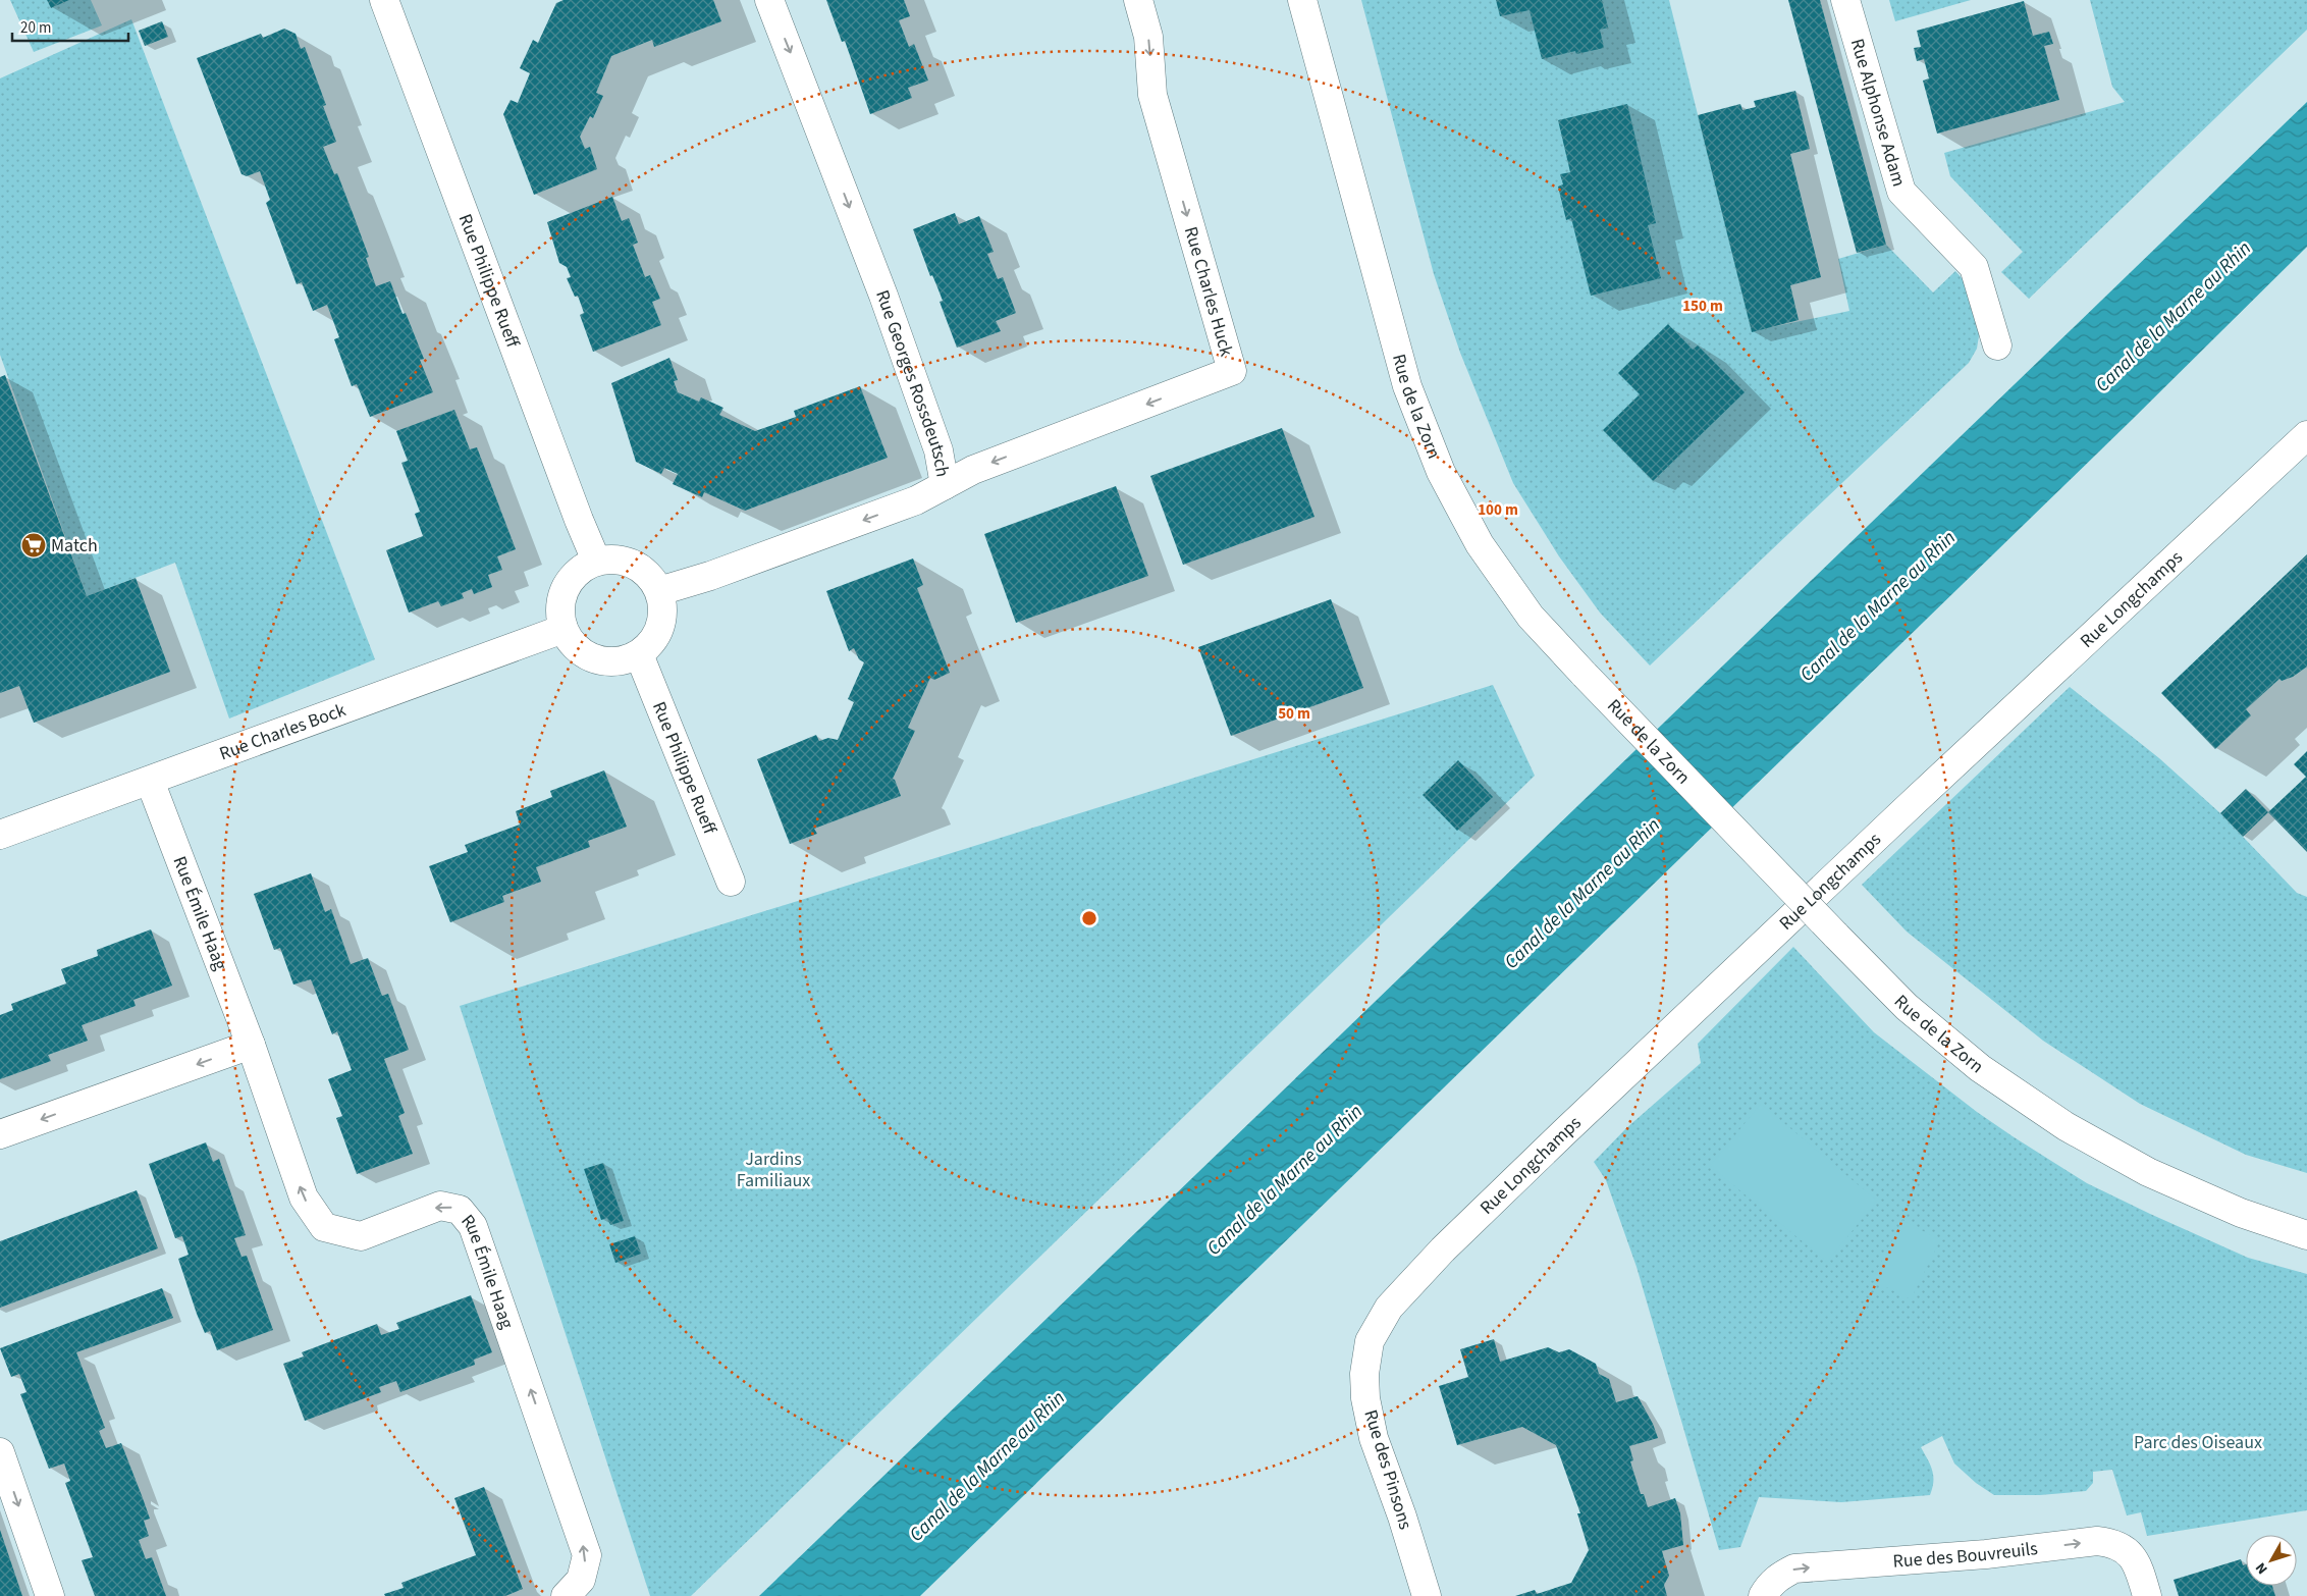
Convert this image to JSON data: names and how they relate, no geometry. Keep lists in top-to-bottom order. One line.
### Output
{"streets":{"street":["Rue Alphonse Adam","Rue Philippe Rueff","Rue Charles Huck","Rue Georges Rossdeutsch","Rue de la Zorn","Rue Longchamps","Rue Charles Bock","Rue Émile Haag","Rue des Pinsons","Rue des Bouvreuils"]},"crossings":[["Rue Philippe Rueff","Rue Georges Rossdeutsch"],["Rue Philippe Rueff","Rue Charles Bock"],["Rue Charles Huck","Rue Georges Rossdeutsch"],["Rue Georges Rossdeutsch","Rue Charles Bock"],["Rue Longchamps","Rue des Pinsons"],["Rue Charles Bock","Rue Émile Haag"]],"one_way":["Rue Émile Haag","Rue des Bouvreuils"],"water":["Canal de la Marne au Rhin"],"parks":["Jardins Familiaux","Parc des Oiseaux"],"places":{"supermarket":["Match"]},"scale_bar":"20 m","north":"bottom left","rings":["150 m","100 m","50 m"]}
